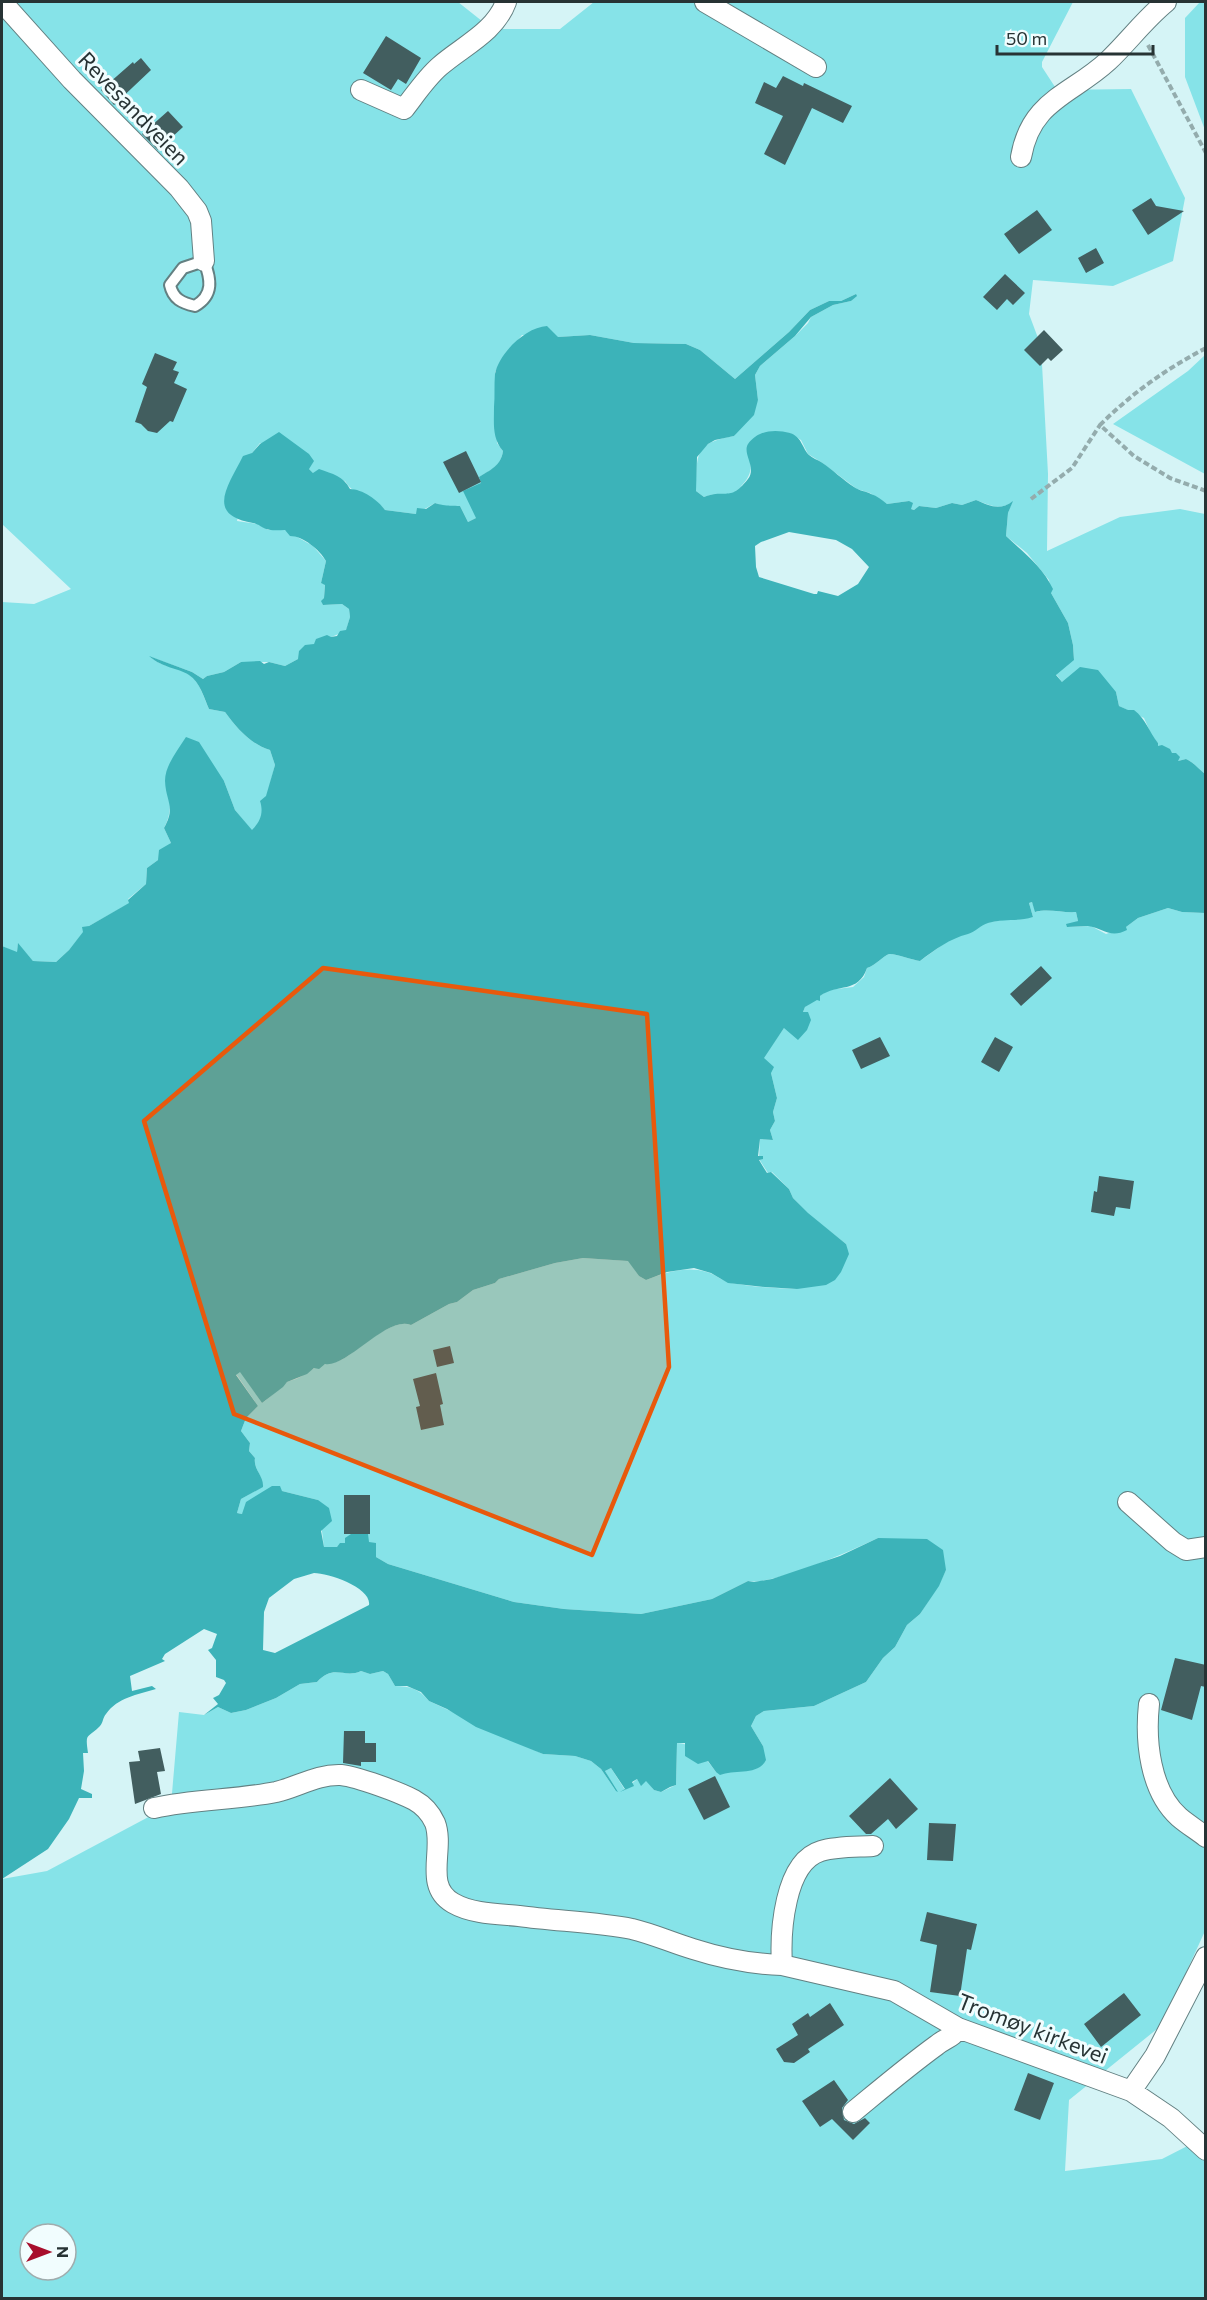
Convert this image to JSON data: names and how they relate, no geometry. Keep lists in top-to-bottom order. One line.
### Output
{"streets":{"street":["Revesandveien","Tromøy kirkevei"]},"scale_bar":"50 m","north":"right"}
